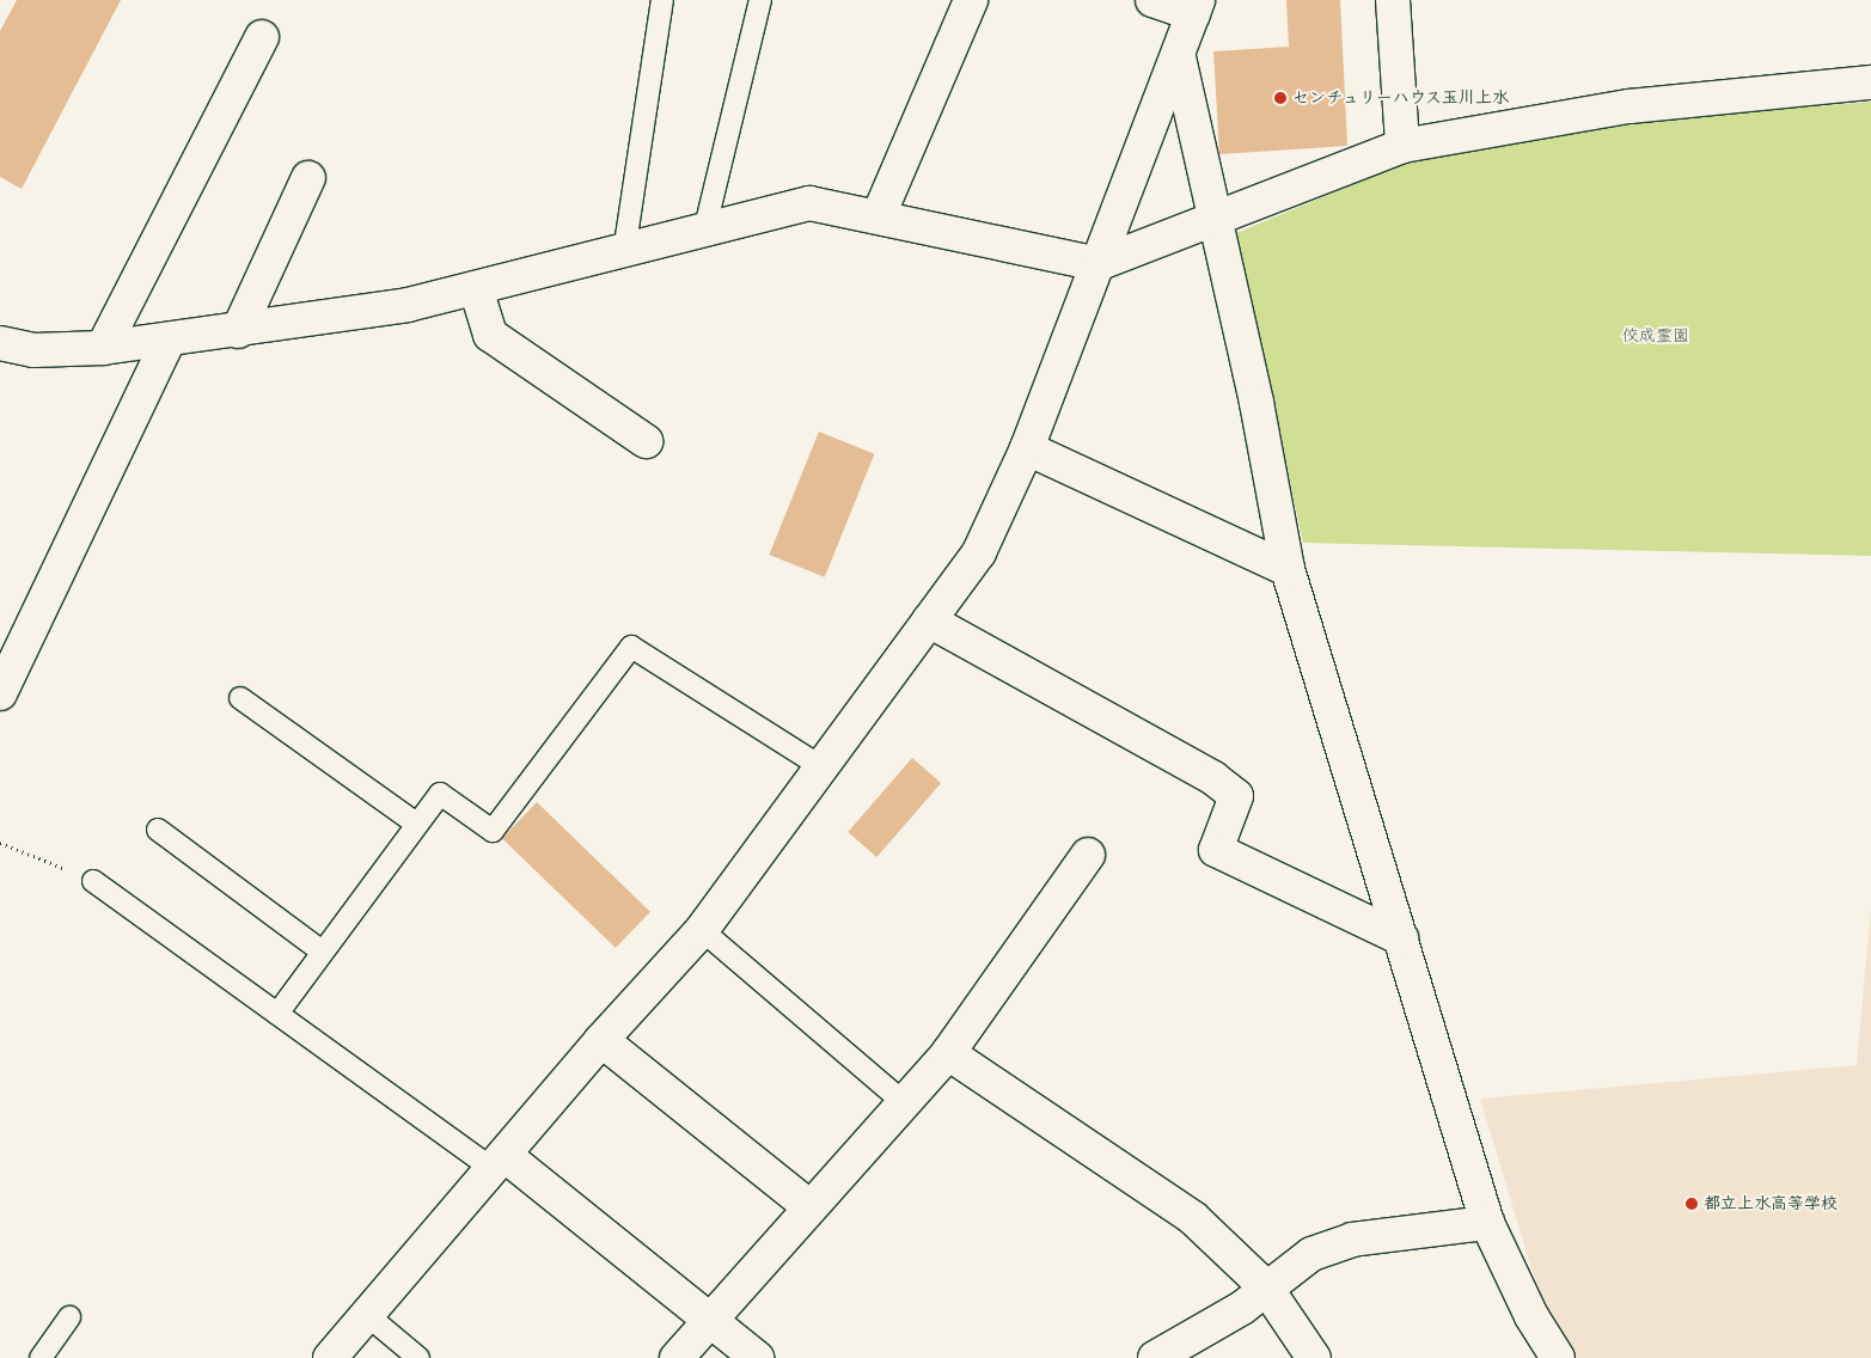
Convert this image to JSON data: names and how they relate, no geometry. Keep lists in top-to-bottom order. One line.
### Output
{"parks":["佼成霊園"],"places":["センチュリーハウス玉川上水","都立上水高等学校"]}
